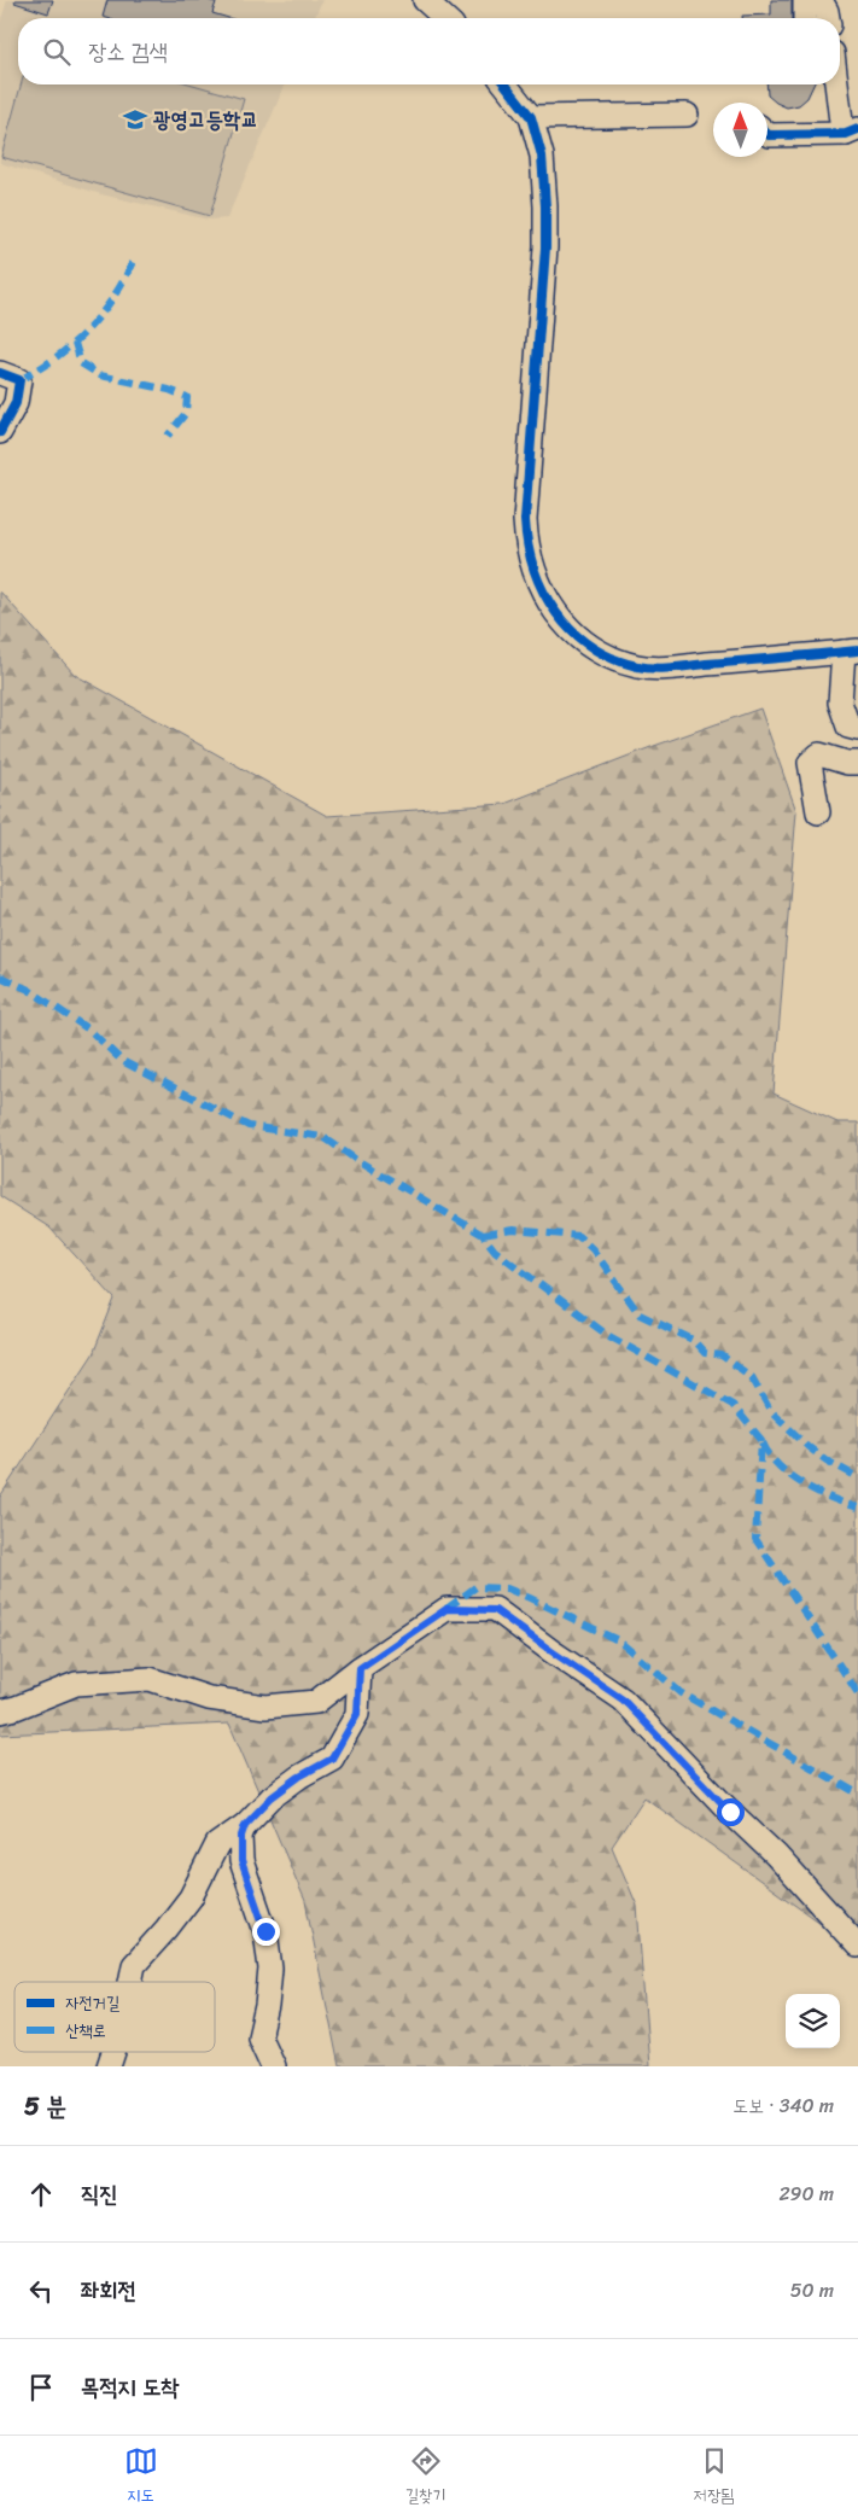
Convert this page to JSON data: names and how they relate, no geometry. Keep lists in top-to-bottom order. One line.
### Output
{"places":{"school or university":["광영고등학교"]},"legend":["자전거길","산책로"],"north":"top","page":{"search":"장소 검색","heading":["5 분","도보 · 340 m"],"list":[["직진","290 m"],["좌회전","50 m"],"목적지 도착"],"nav":["지도","길찾기","저장됨"]}}
